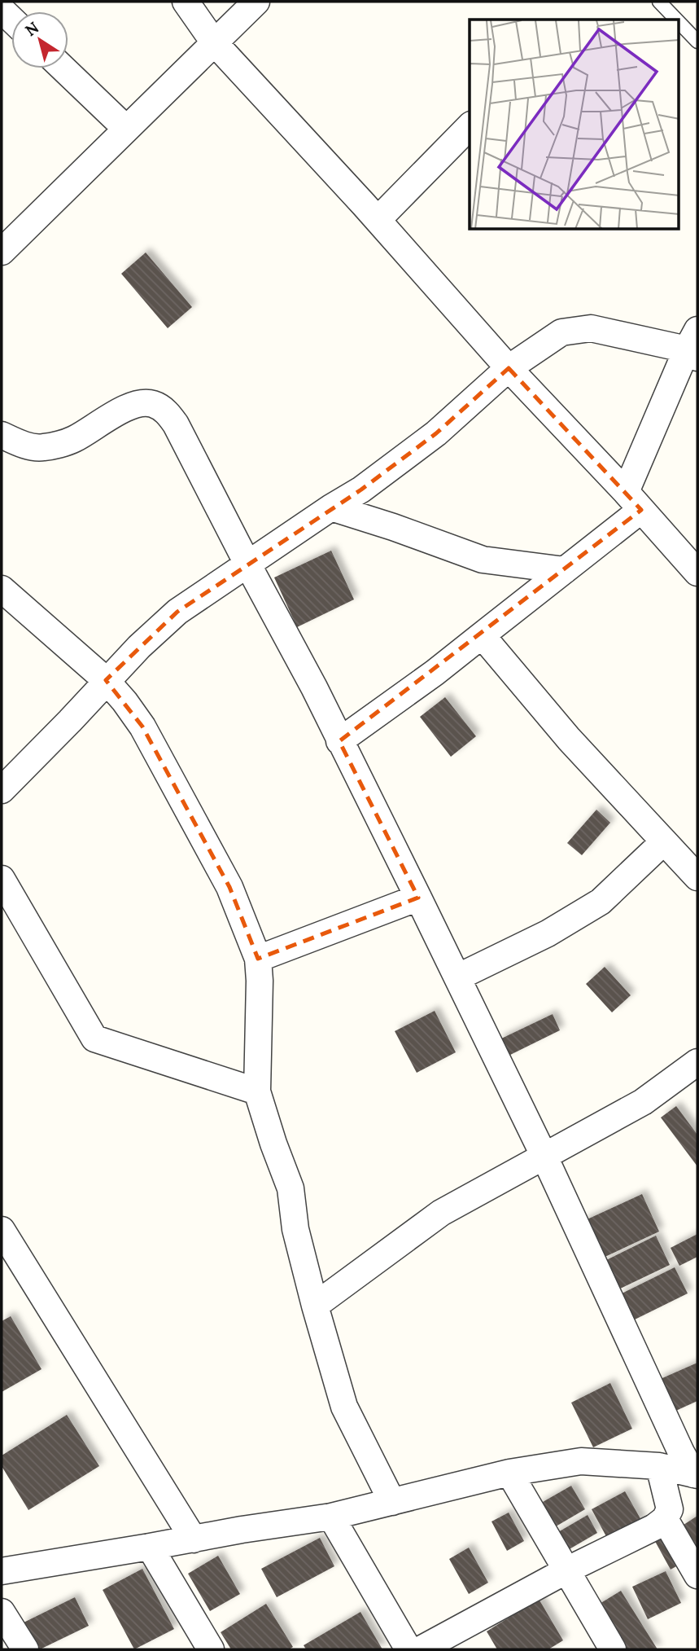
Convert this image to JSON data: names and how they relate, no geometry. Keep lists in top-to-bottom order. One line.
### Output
{"north":"top left"}
